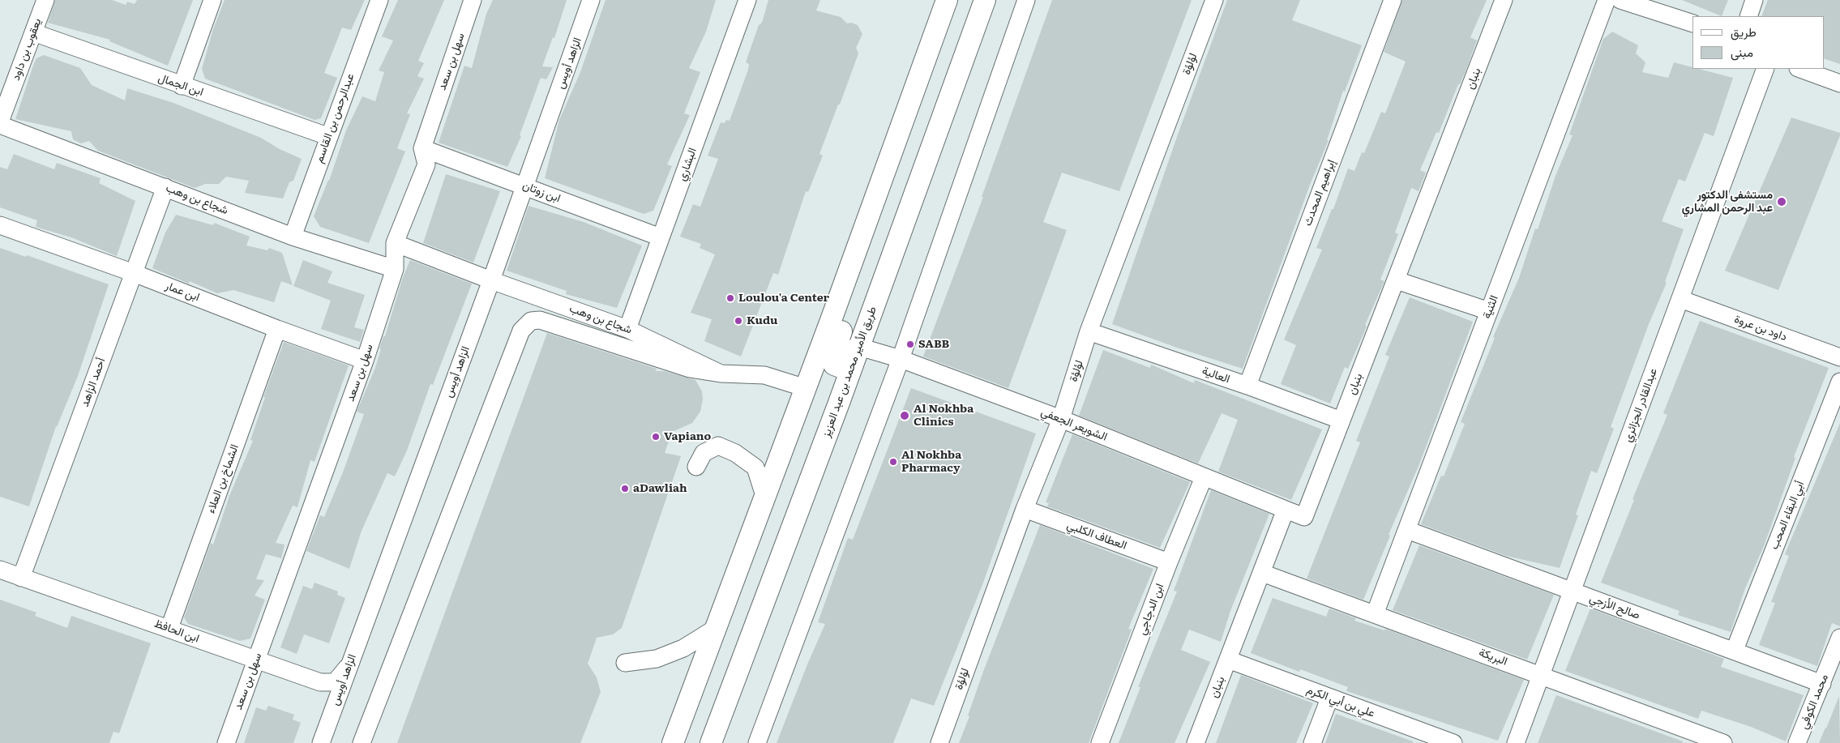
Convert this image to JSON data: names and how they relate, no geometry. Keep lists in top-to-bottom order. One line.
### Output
{"streets":{"main road":["طريق الأمير محمد بن عبد العزيز"],"street":["يعقوب بن داود","سهل بن سعد","الزاهد أويس","لؤلؤة","بنبان","ابن الجمال","عبدالرحمن بن القاسم","البشاري","ابن زوتان","إبراهيم المحدث","شجاع بن وهب","ابن عمار","الثنية","داود بن عروة","العالية","أحمد الزاهد","عبدالقادر الجزائري","الشويعر الجعفي","الشماخ بن العلاء","أبي البقاء المحب","العطاف الكلبي","صالح الأزجي","ابن الدجاجي","ابن الحافظ","البريكة","علي بن أبي الكرم","محمد الكوفي"]},"crossings":[["يعقوب بن داود","ابن الجمال"],["سهل بن سعد","ابن زوتان"],["سهل بن سعد","شجاع بن وهب"],["سهل بن سعد","ابن عمار"],["سهل بن سعد","ابن الحافظ"],["الزاهد أويس","ابن زوتان"],["الزاهد أويس","شجاع بن وهب"],["الزاهد أويس","ابن الحافظ"],["لؤلؤة","العالية"],["لؤلؤة","الشويعر الجعفي"],["لؤلؤة","العطاف الكلبي"],["بنبان","العالية"],["بنبان","الشويعر الجعفي"],["بنبان","البريكة"],["بنبان","علي بن أبي الكرم"],["ابن الجمال","عبدالرحمن بن القاسم"],["عبدالرحمن بن القاسم","شجاع بن وهب"],["البشاري","ابن زوتان"],["البشاري","شجاع بن وهب"],["إبراهيم المحدث","العالية"],["شجاع بن وهب","أحمد الزاهد"],["ابن عمار","أحمد الزاهد"],["ابن عمار","الشماخ بن العلاء"],["الثنية","صالح الأزجي"],["الثنية","البريكة"],["داود بن عروة","عبدالقادر الجزائري"],["طريق الأمير محمد بن عبد العزيز","الشويعر الجعفي"],["أحمد الزاهد","ابن الحافظ"],["عبدالقادر الجزائري","صالح الأزجي"],["عبدالقادر الجزائري","البريكة"],["الشويعر الجعفي","ابن الدجاجي"],["الشماخ بن العلاء","ابن الحافظ"],["أبي البقاء المحب","صالح الأزجي"],["العطاف الكلبي","ابن الدجاجي"],["صالح الأزجي","محمد الكوفي"]],"places":["مستشفى الدكتور عبد الرحمن المشاري","Loulou'a Center","Kudu","SABB","Al Nokhba Clinics","Vapiano","Al Nokhba Pharmacy","aDawliah"],"legend":["طريق","مبنى"]}
